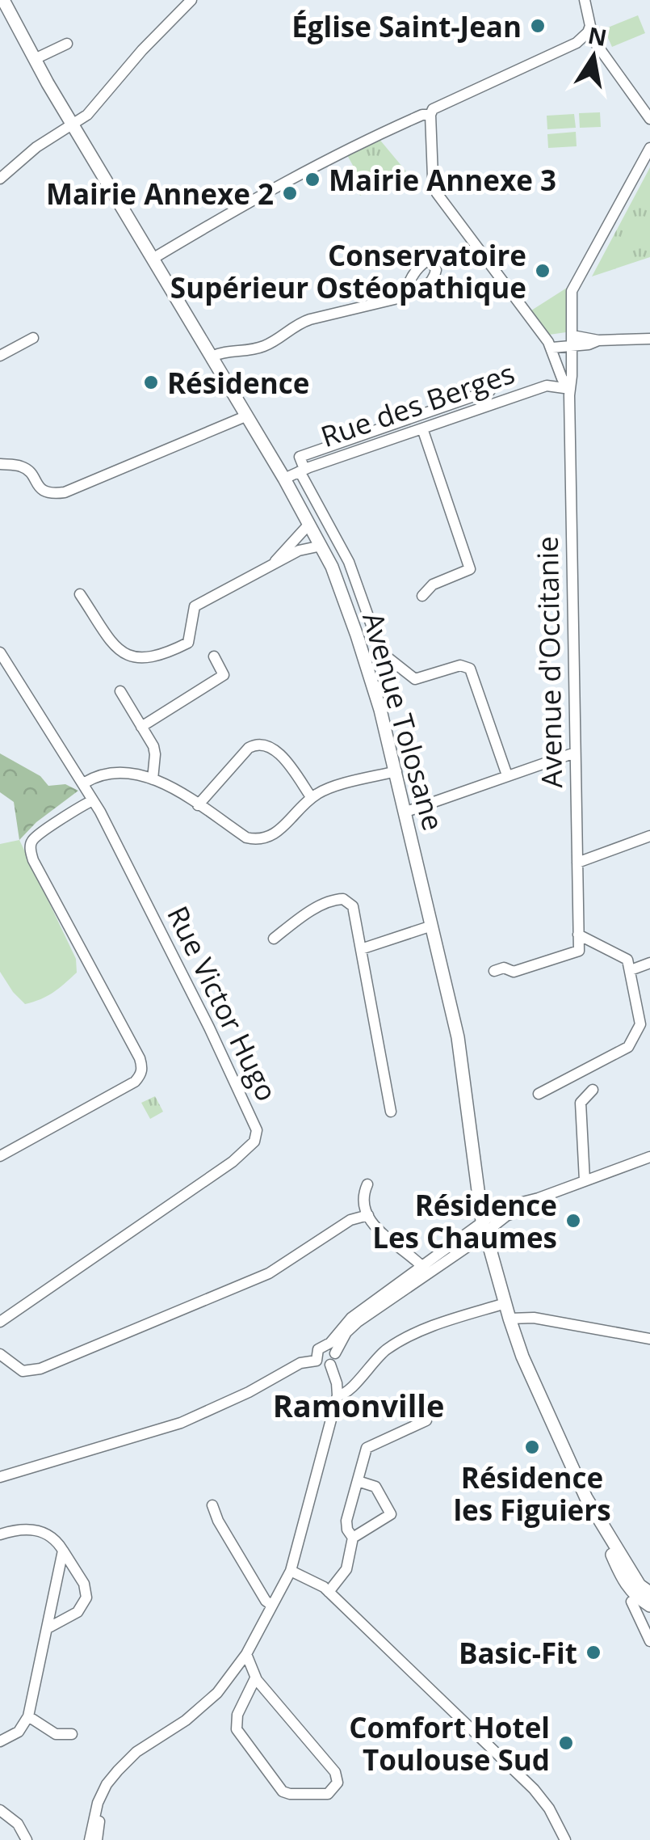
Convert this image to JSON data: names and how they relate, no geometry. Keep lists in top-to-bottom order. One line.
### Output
{"streets":{"main road":["Avenue Tolosane"],"street":["Rue des Berges","Avenue d'Occitanie","Rue Victor Hugo"]},"crossings":[["Rue des Berges","Avenue Tolosane"]],"districts":["Ramonville"],"places":["Église Saint-Jean","Mairie Annexe 3","Mairie Annexe 2","Conservatoire Supérieur Ostéopathique","Résidence","Résidence Les Chaumes","Résidence les Figuiers","Basic-Fit","Comfort Hotel Toulouse Sud"],"north":"top"}
